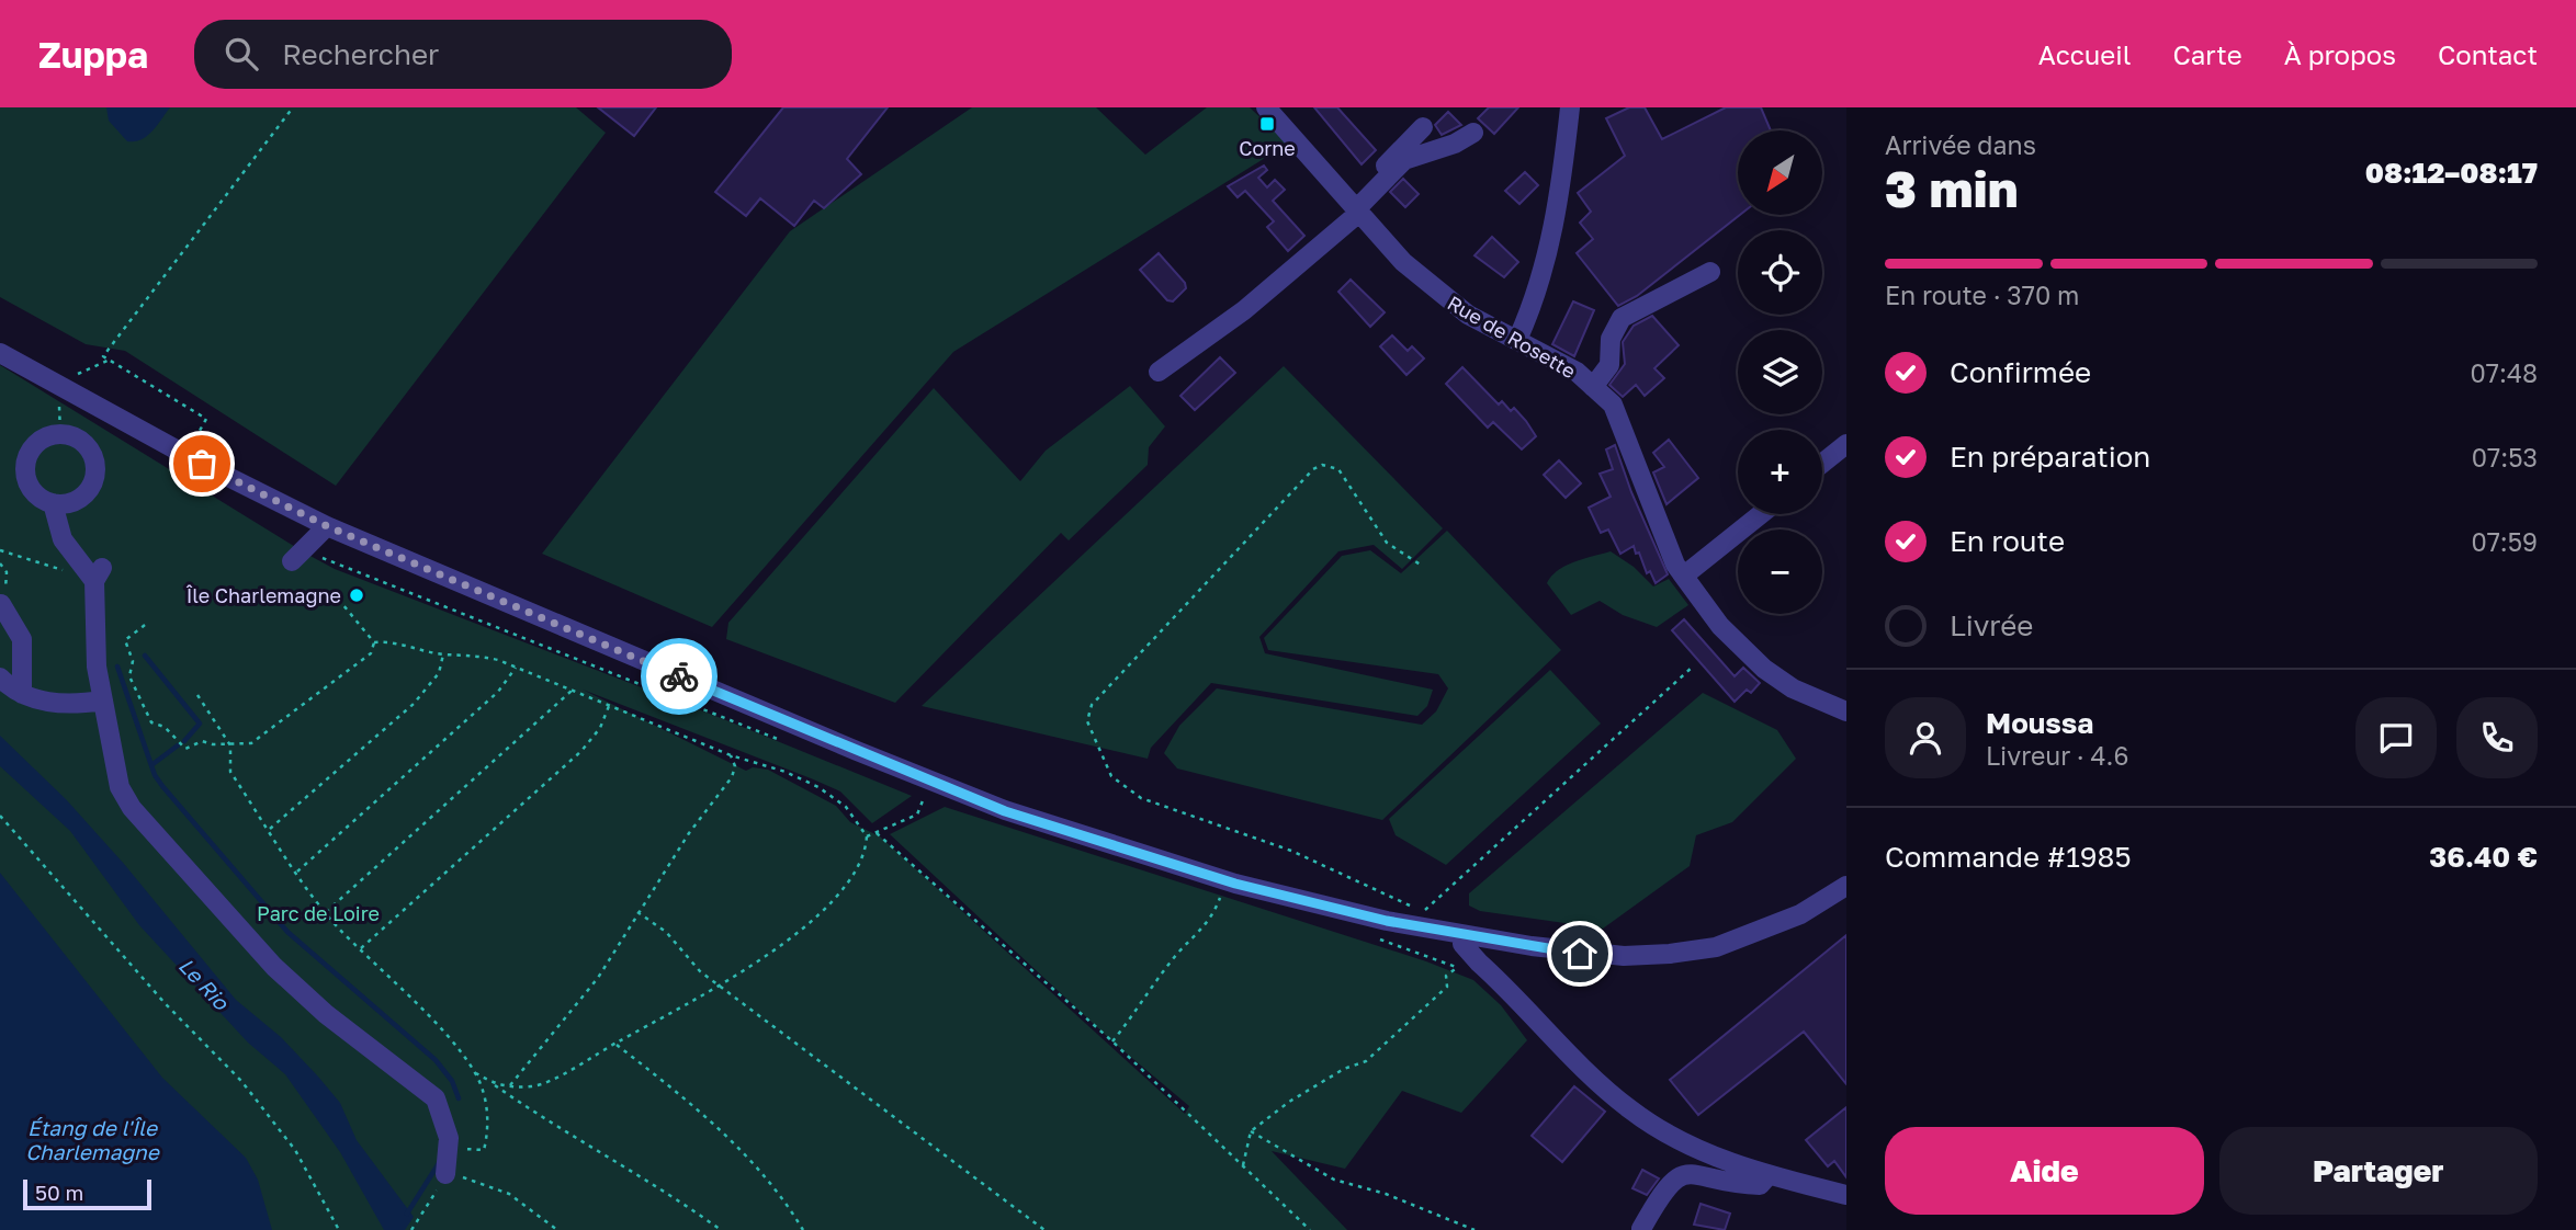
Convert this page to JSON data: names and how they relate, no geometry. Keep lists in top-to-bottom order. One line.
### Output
{"streets":{"street":["Rue de Rosette"]},"water":["Le Rio","Étang de l'Île Charlemagne"],"parks":["Parc de Loire"],"places":{"transit":["Corne"],"other":["Île Charlemagne"]},"scale_bar":"50 m","north":"bottom left","page":{"header":"Zuppa","search":"Rechercher","nav":["Accueil","Carte","À propos","Contact"],"heading":["3 min","Arrivée dans","08:12–08:17"],"panel":["Moussa","Livreur · 4.6","Commande #1985","36.40 €"],"map_buttons":["+","−"],"bar":"En route · 370 m","list":[["Confirmée","07:48"],["En préparation","07:53"],["En route","07:59"],"Livrée"],"buttons":["Aide","Partager"],"scale":"50 m"}}
